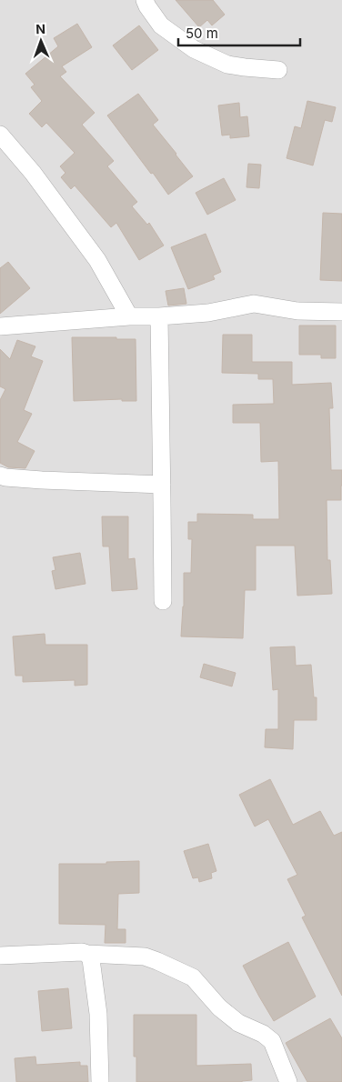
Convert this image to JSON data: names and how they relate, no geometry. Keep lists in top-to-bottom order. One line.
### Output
{"scale_bar":"50 m","north":"top"}
